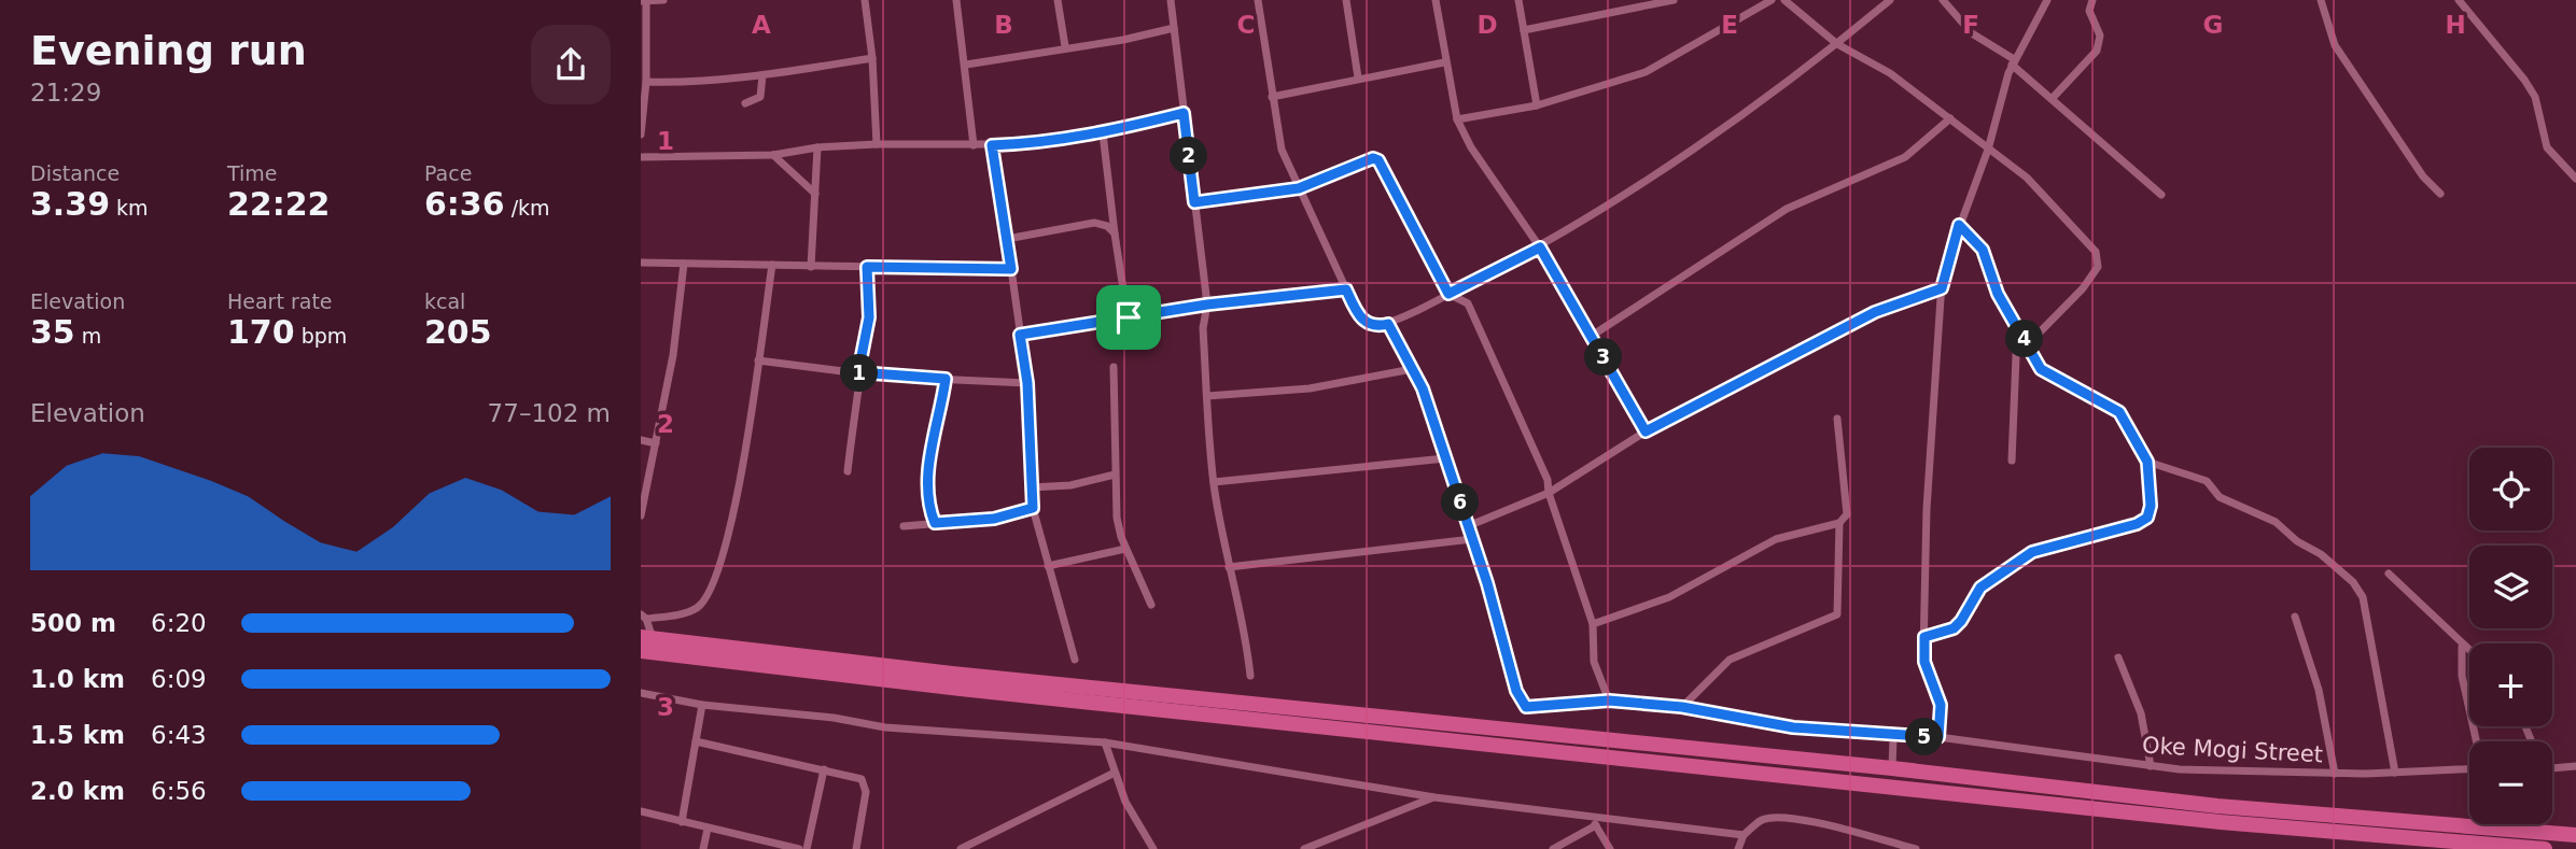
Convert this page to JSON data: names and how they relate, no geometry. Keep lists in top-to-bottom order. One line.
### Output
{"streets":{"street":["Oke Mogi Street"]},"page":{"heading":["Evening run","21:29"],"stats":[["Distance","3.39 km"],["Time","22:22"],["Pace","6:36 /km"],["Elevation","35 m"],["Heart rate","170 bpm"],["kcal","205"]],"pins":["2","4","3","1","6","5"],"chart":["Elevation","77–102 m"],"map_buttons":["+","−"],"list":[{"name":"500 m","note":"6:20"},{"name":"1.0 km","note":"6:09"},{"name":"1.5 km","note":"6:43"},{"name":"2.0 km","note":"6:56"}]},"grid":{"columns":["A","B","C","D","E","F","G","H"],"rows":["1","2","3"]}}
